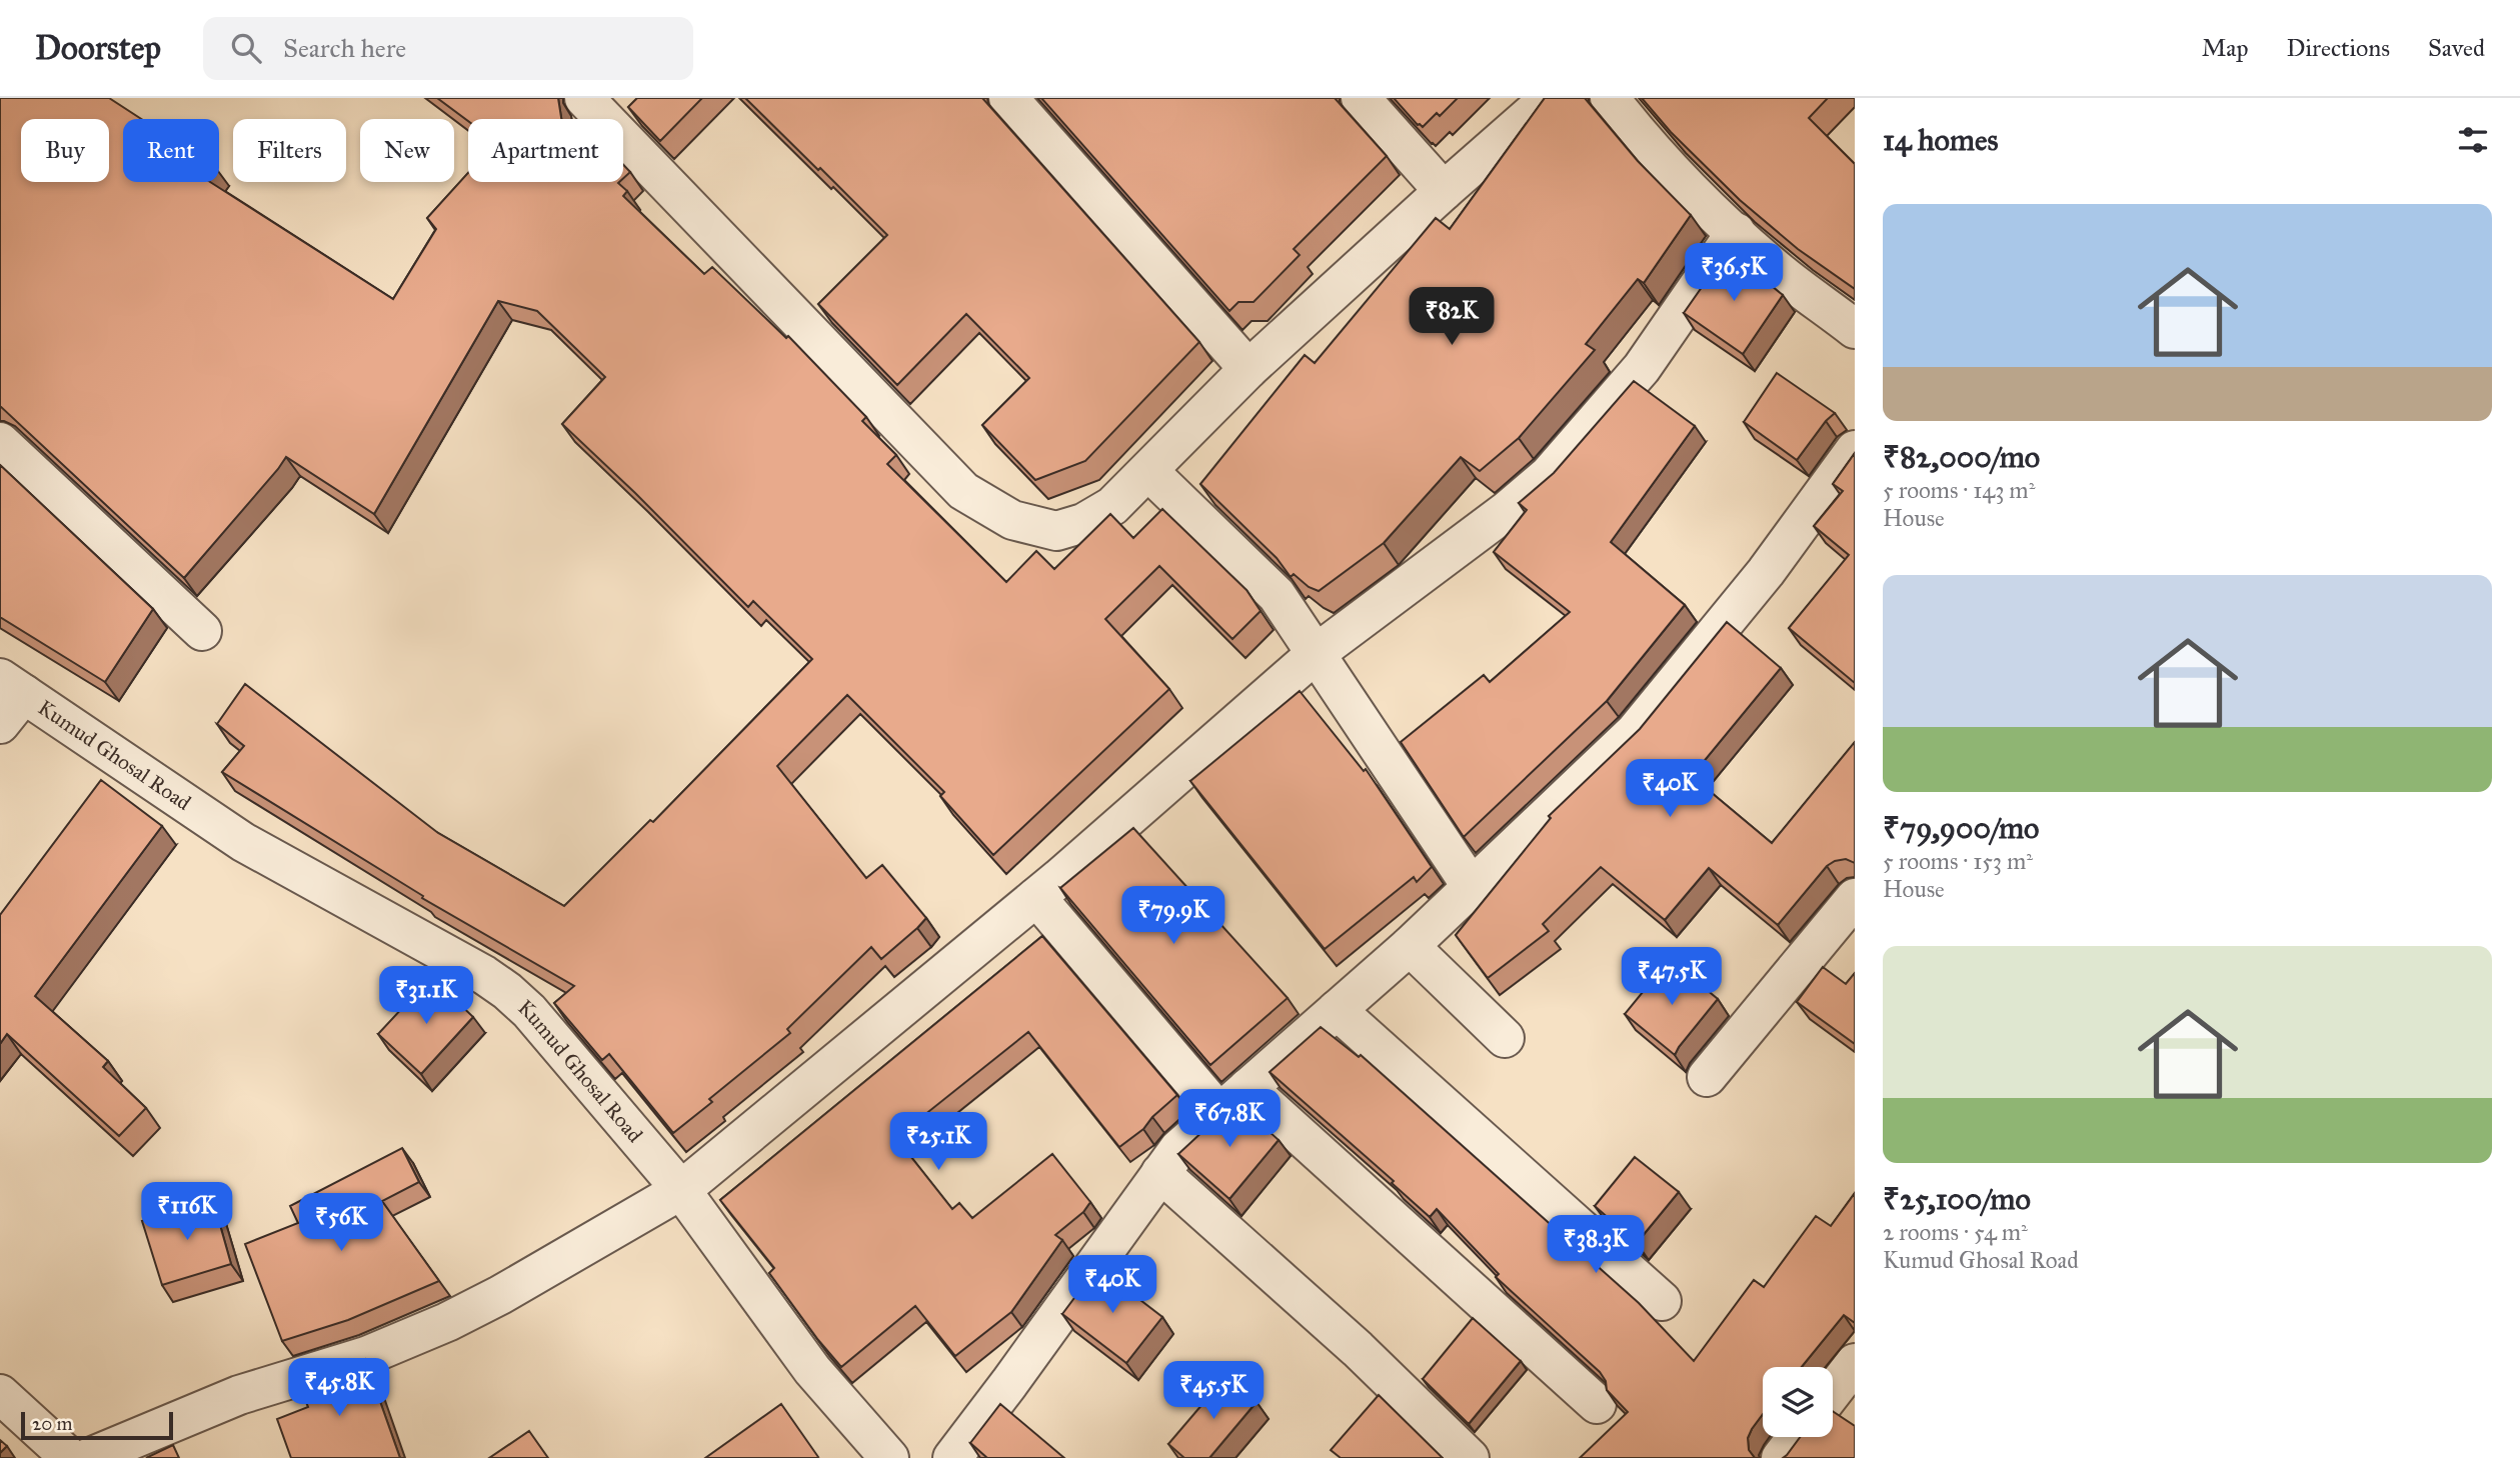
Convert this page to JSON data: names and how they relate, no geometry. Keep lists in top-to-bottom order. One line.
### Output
{"streets":{"street":["Kumud Ghosal Road"]},"scale_bar":"20 m","page":{"header":"Doorstep","search":"Search here","nav":["Map","Directions","Saved"],"heading":"14 homes","chip":["Buy","Rent","Filters","New","Apartment"],"list":[{"name":"₹82,000/mo","note":"5 rooms · 143 m² · House"},{"name":"₹79,900/mo","note":"5 rooms · 153 m² · House"},{"name":"₹25,100/mo","note":"2 rooms · 54 m² · Kumud Ghosal Road"}],"price":["₹36.5K","₹82K","₹40K","₹79.9K","₹47.5K","₹31.1K","₹67.8K","₹25.1K","₹116K","₹56K","₹38.3K","₹40K","₹45.8K","₹45.5K"],"scale":"20 m"}}
